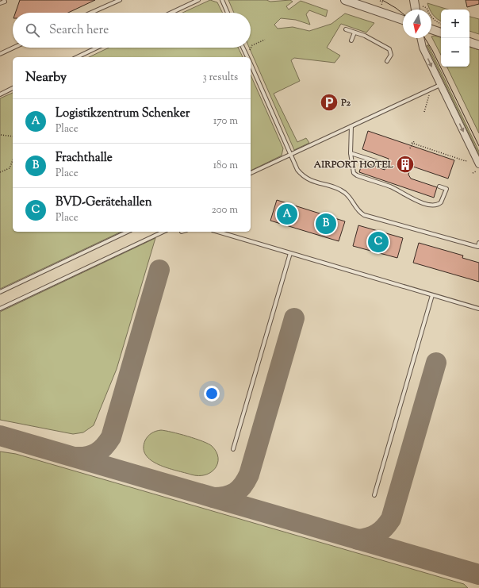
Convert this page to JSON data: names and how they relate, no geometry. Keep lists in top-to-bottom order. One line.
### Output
{"places":{"parking":["P2"],"building":["AIRPORT HOTEL"]},"north":"bottom","page":{"map_buttons":["+","−"],"search":"Search here","heading":["Nearby","3 results"],"list":[{"mark":"A","name":"Logistikzentrum Schenker","note":"Place","value":"170 m"},{"mark":"B","name":"Frachthalle","note":"Place","value":"180 m"},{"mark":"C","name":"BVD-Gerätehallen","note":"Place","value":"200 m"}],"pins":["A","B","C"]}}
